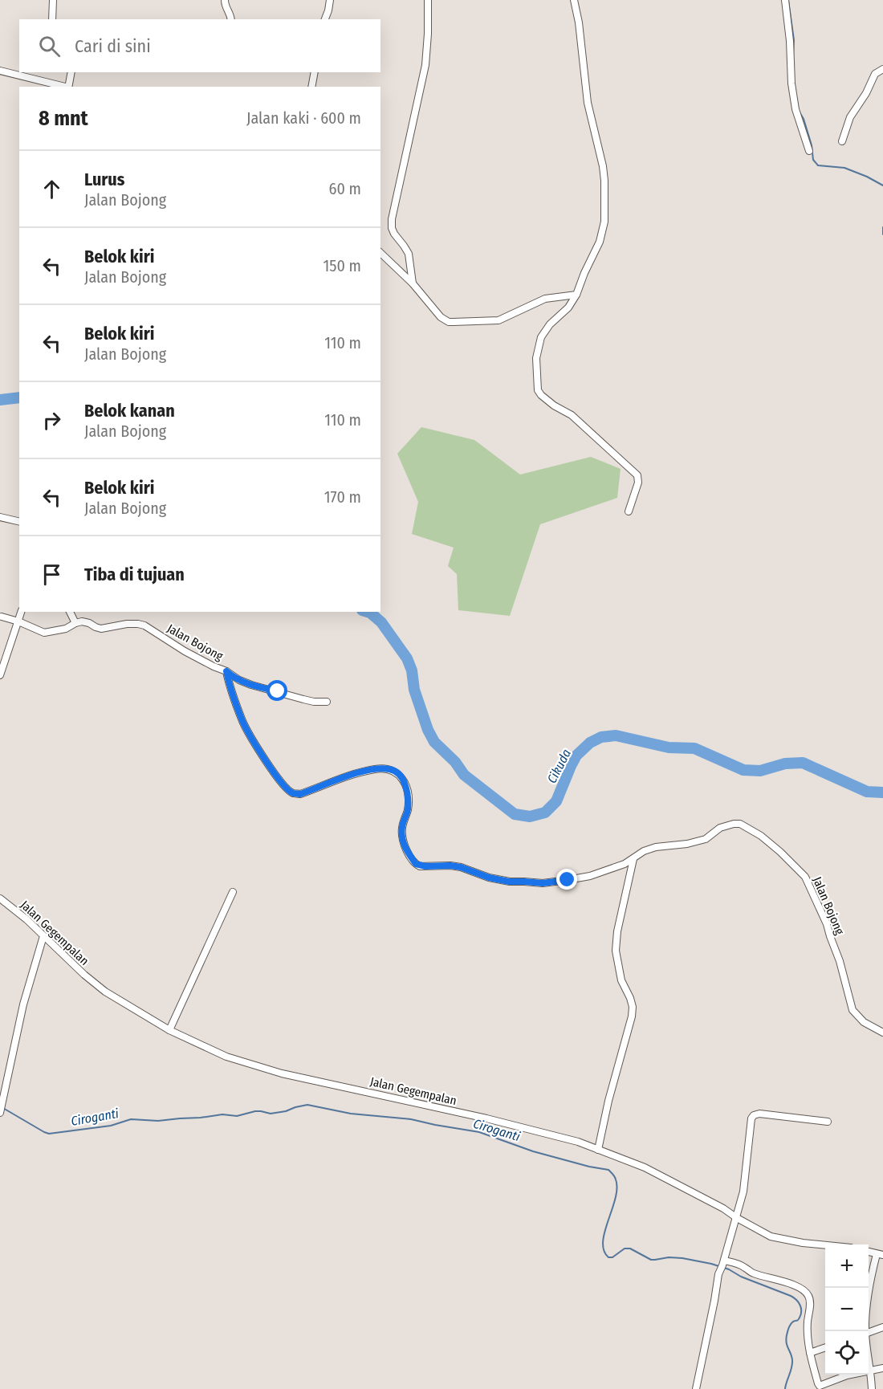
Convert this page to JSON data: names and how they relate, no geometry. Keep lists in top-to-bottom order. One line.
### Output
{"streets":{"street":["Jalan Bojong","Jalan Gegempalan"]},"water":["Cikuda","Ciroganti"],"page":{"search":"Cari di sini","heading":["8 mnt","Jalan kaki · 600 m"],"list":[["Lurus","Jalan Bojong","60 m"],["Belok kiri","Jalan Bojong","150 m"],["Belok kiri","Jalan Bojong","110 m"],["Belok kanan","Jalan Bojong","110 m"],["Belok kiri","Jalan Bojong","170 m"],"Tiba di tujuan"],"map_buttons":["+","−"]}}
